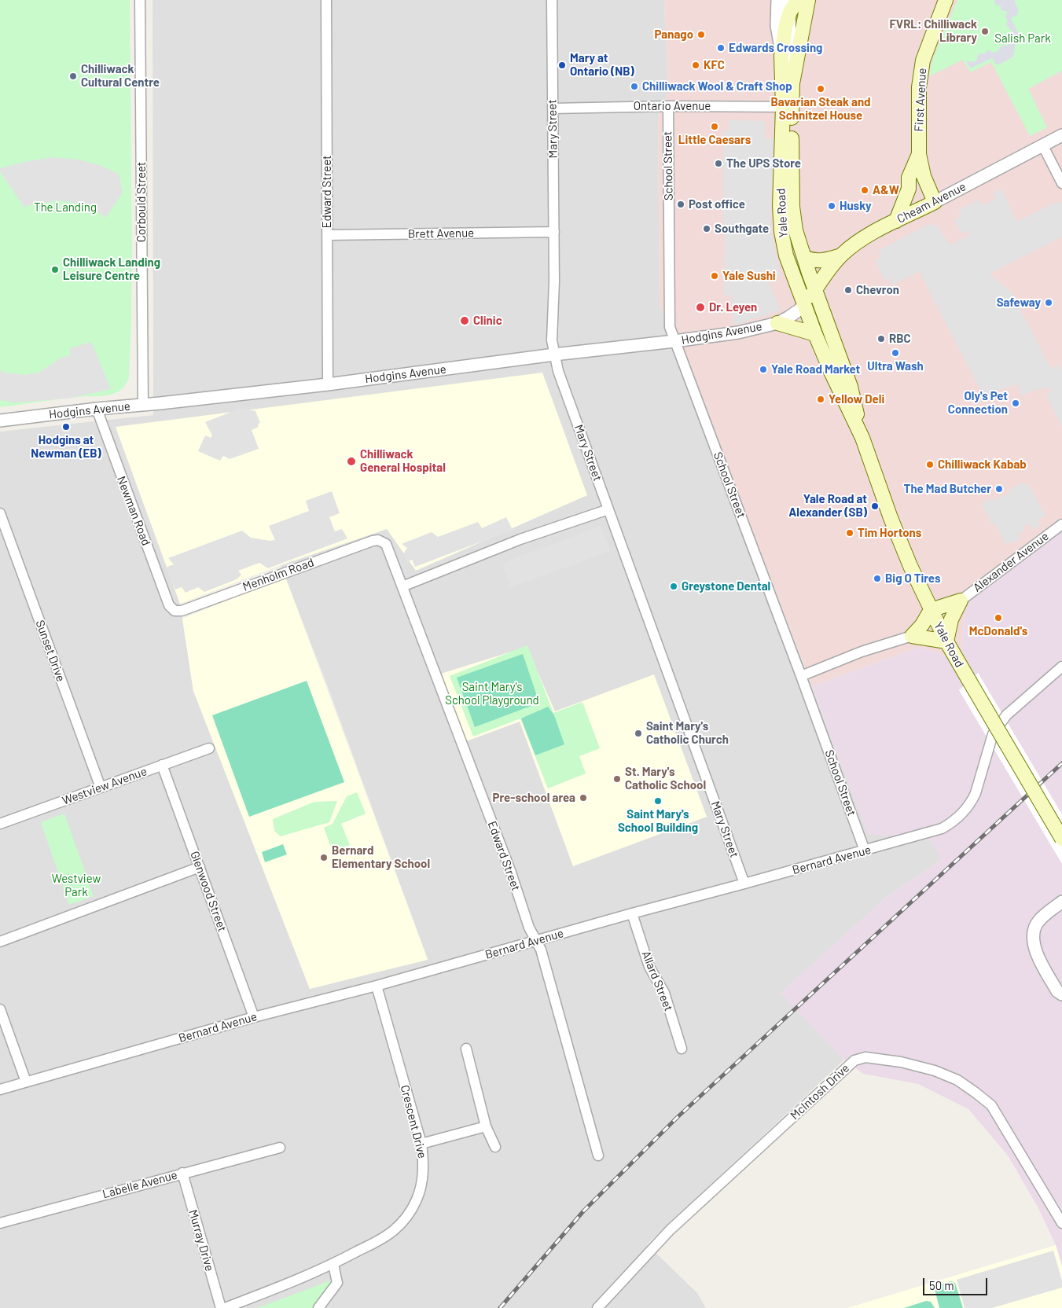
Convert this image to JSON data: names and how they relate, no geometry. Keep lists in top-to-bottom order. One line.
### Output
{"streets":{"main road":["First Avenue","Cheam Avenue","Yale Road"],"street":["Ontario Avenue","Mary Street","School Street","Edward Street","Corbould Street","Brett Avenue","Hodgins Avenue","Newman Road","Alexander Avenue","Menholm Road","Sunset Drive","Westview Avenue","Bernard Avenue","Glenwood Street","Allard Street","McIntosh Drive","Crescent Drive","Labelle Avenue","Murray Drive"]},"crossings":[["First Avenue","Cheam Avenue"],["Ontario Avenue","Mary Street"],["Ontario Avenue","School Street"],["Ontario Avenue","Yale Road"],["Mary Street","Brett Avenue"],["Mary Street","Hodgins Avenue"],["Mary Street","Bernard Avenue"],["School Street","Hodgins Avenue"],["School Street","Bernard Avenue"],["Edward Street","Brett Avenue"],["Edward Street","Hodgins Avenue"],["Edward Street","Menholm Road"],["Edward Street","Bernard Avenue"],["Corbould Street","Hodgins Avenue"],["Cheam Avenue","Yale Road"],["Cheam Avenue","Hodgins Avenue"],["Yale Road","Hodgins Avenue"],["Hodgins Avenue","Newman Road"],["Newman Road","Menholm Road"],["Sunset Drive","Westview Avenue"],["Westview Avenue","Glenwood Street"],["Bernard Avenue","Glenwood Street"],["Bernard Avenue","Allard Street"],["Bernard Avenue","Crescent Drive"],["Labelle Avenue","Murray Drive"]],"parks":["Salish Park","The Landing","Saint Mary's School Playground","Westview Park"],"places":["FVRL: Chilliwack Library","Panago","Edwards Crossing","Mary at Ontario (NB)","KFC","Chilliwack Cultural Centre","Chilliwack Wool & Craft Shop","Bavarian Steak and Schnitzel House","Little Caesars","The UPS Store","A&W","Post office","Husky","Southgate","Chilliwack Landing Leisure Centre","Yale Sushi","Chevron","Safeway","Dr. Leyen","Clinic","RBC","Ultra Wash","Yale Road Market","Yellow Deli","Oly's Pet Connection","Hodgins at Newman (EB)","Chilliwack General Hospital","Chilliwack Kabab","The Mad Butcher","Yale Road at Alexander (SB)","Tim Hortons","Big O Tires","Greystone Dental","McDonald's","Saint Mary's Catholic Church","St. Mary's Catholic School","Pre-school area","Saint Mary's School Building","Bernard Elementary School"],"scale_bar":"50 m"}
